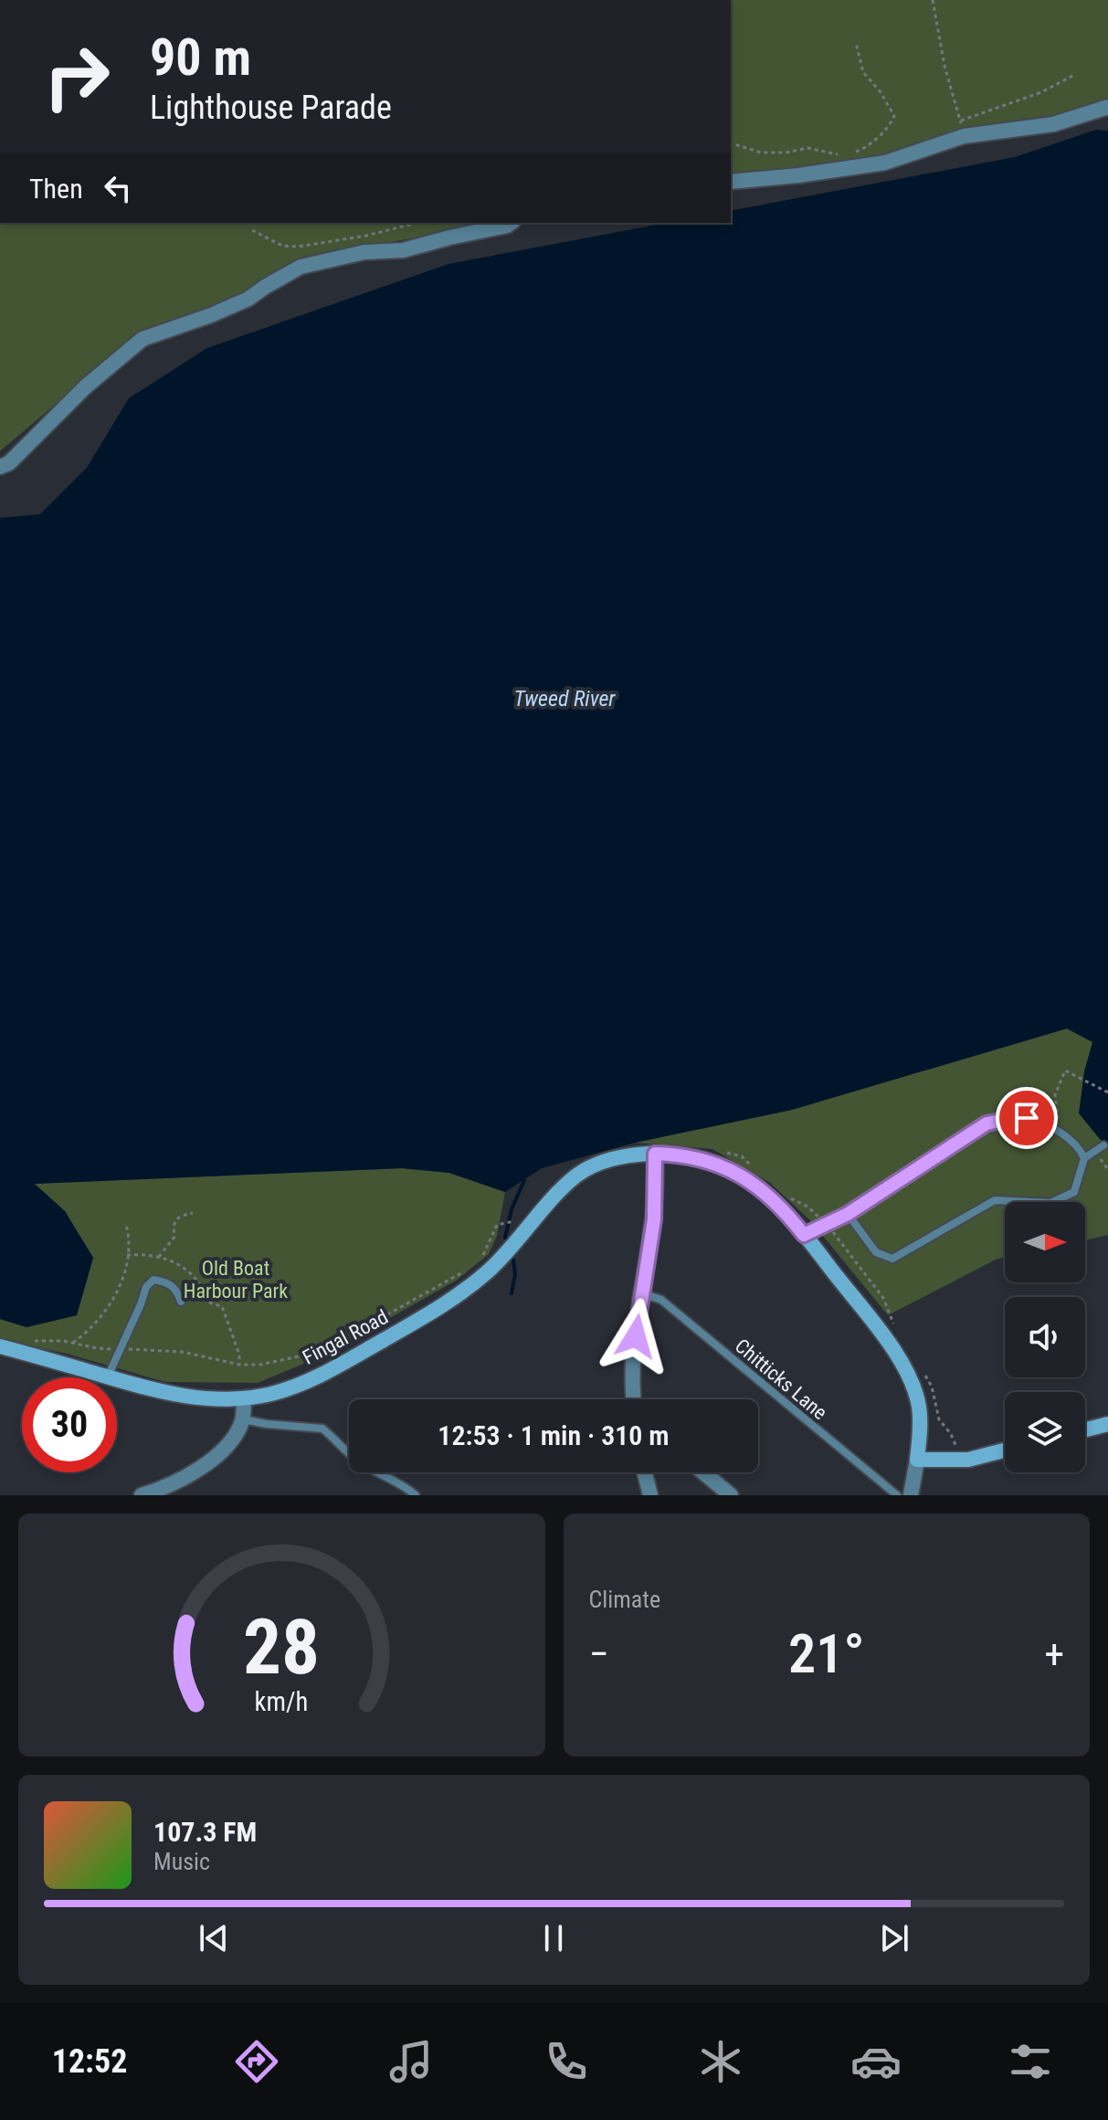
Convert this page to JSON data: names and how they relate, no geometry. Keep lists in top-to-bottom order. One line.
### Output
{"streets":{"street":["Fingal Road"],"lane":["Chitticks Lane"]},"water":["Tweed River"],"parks":["Old Boat Harbour Park"],"north":"right","page":{"turn":["90 m","Lighthouse Parade"],"then":"Then","limit":"30","trip":"12:53 · 1 min · 310 m","tile":"Climate","heat":["−","21°","+"],"song":["107.3 FM","Music"],"tabs":"12:52","gauge":["28","km/h"]}}
